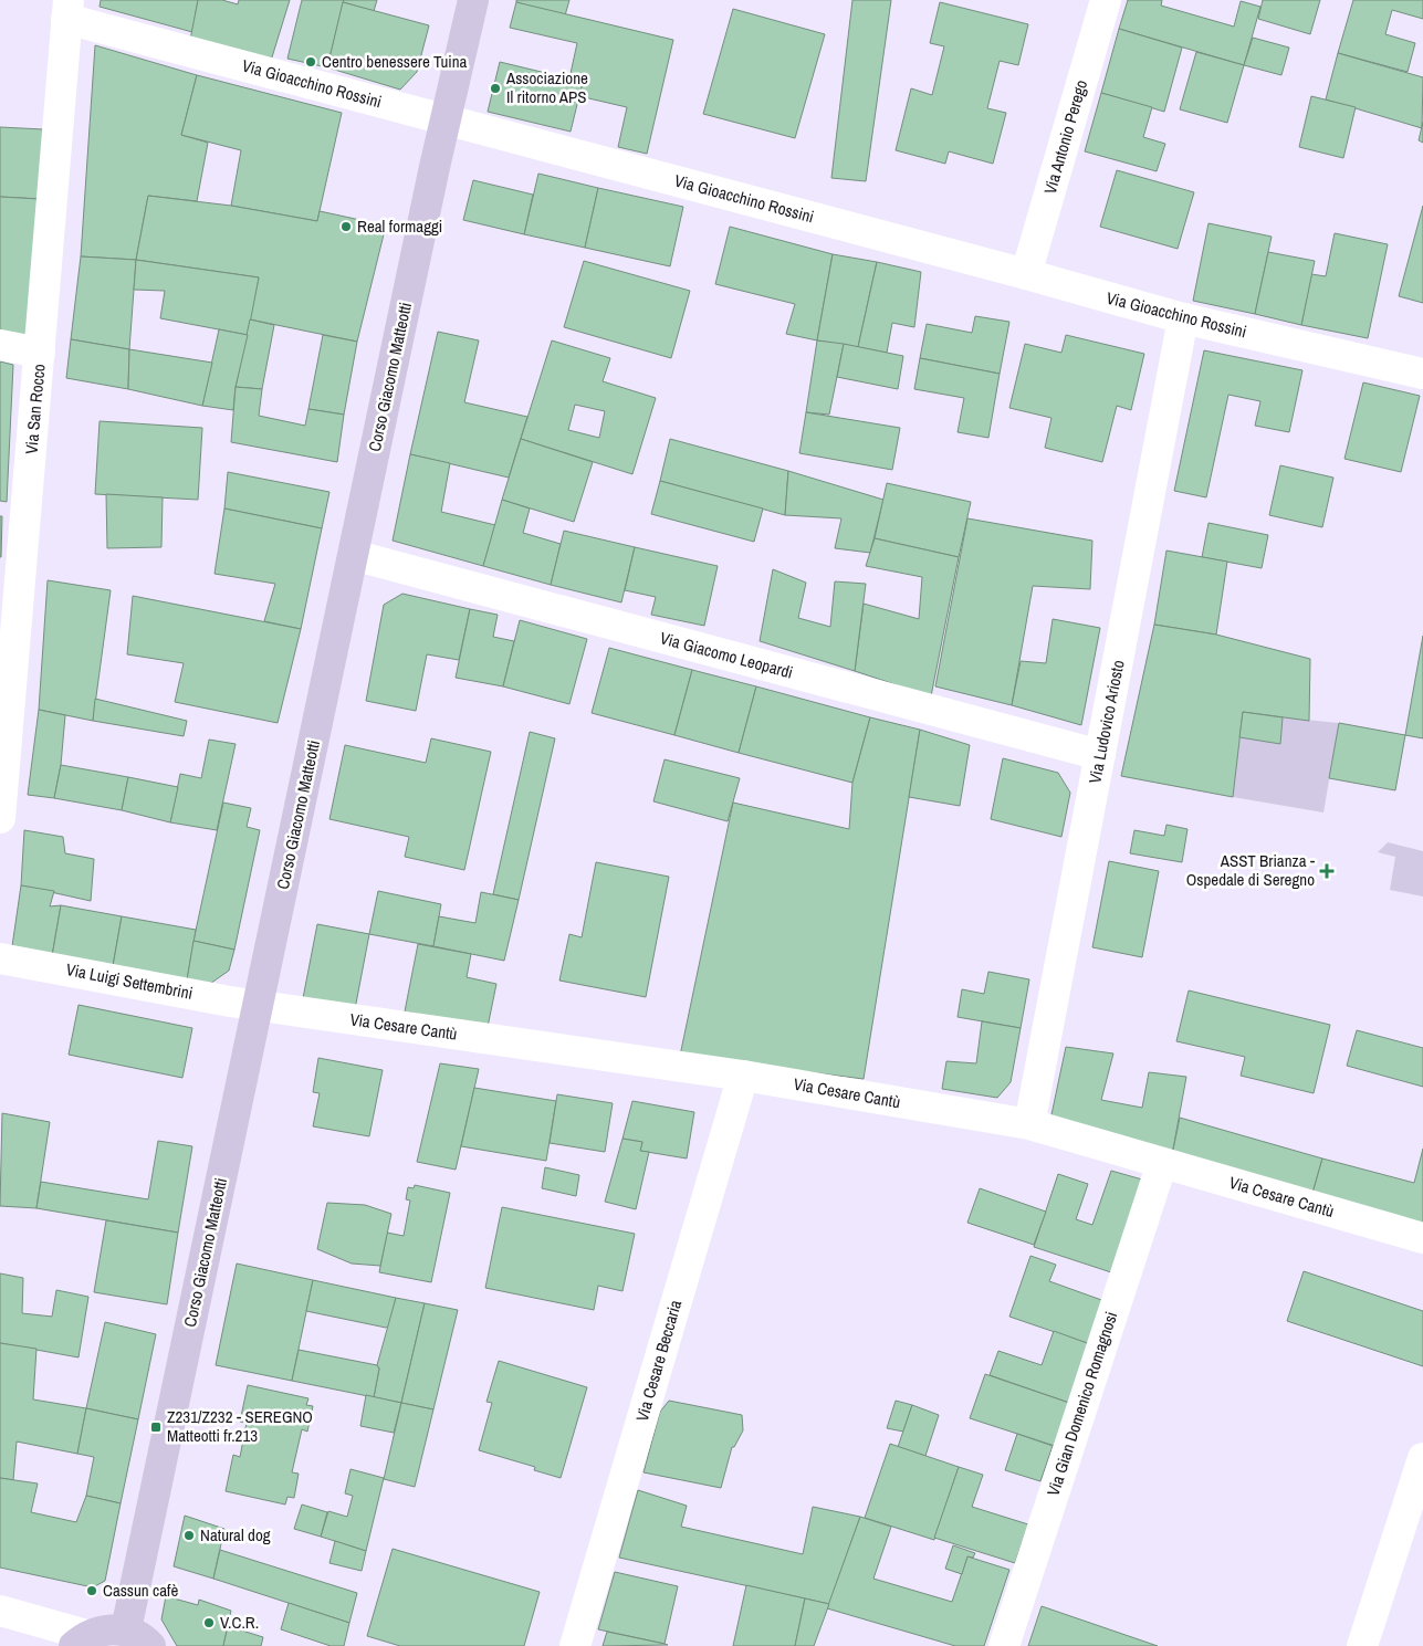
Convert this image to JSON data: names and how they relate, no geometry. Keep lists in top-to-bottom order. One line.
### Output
{"streets":{"main road":["Corso Giacomo Matteotti"],"street":["Via Gioacchino Rossini","Via Antonio Perego","Via San Rocco","Via Giacomo Leopardi","Via Ludovico Ariosto","Via Luigi Settembrini","Via Cesare Cantù","Via Cesare Beccaria","Via Gian Domenico Romagnosi"]},"crossings":[["Via Gioacchino Rossini","Via Antonio Perego"],["Via Gioacchino Rossini","Corso Giacomo Matteotti"],["Via Gioacchino Rossini","Via San Rocco"],["Via Gioacchino Rossini","Via Ludovico Ariosto"],["Corso Giacomo Matteotti","Via Giacomo Leopardi"],["Corso Giacomo Matteotti","Via Luigi Settembrini"],["Corso Giacomo Matteotti","Via Cesare Cantù"],["Via Giacomo Leopardi","Via Ludovico Ariosto"],["Via Ludovico Ariosto","Via Cesare Cantù"],["Via Luigi Settembrini","Via Cesare Cantù"],["Via Cesare Cantù","Via Cesare Beccaria"],["Via Cesare Cantù","Via Gian Domenico Romagnosi"]],"places":{"other":["Centro benessere Tuina","Associazione Il ritorno APS","Real formaggi","Natural dog","Cassun cafè","V.C.R."],"health":["ASST Brianza - Ospedale di Seregno"],"transit":["Z231/Z232 - SEREGNO Matteotti fr.213"]}}
